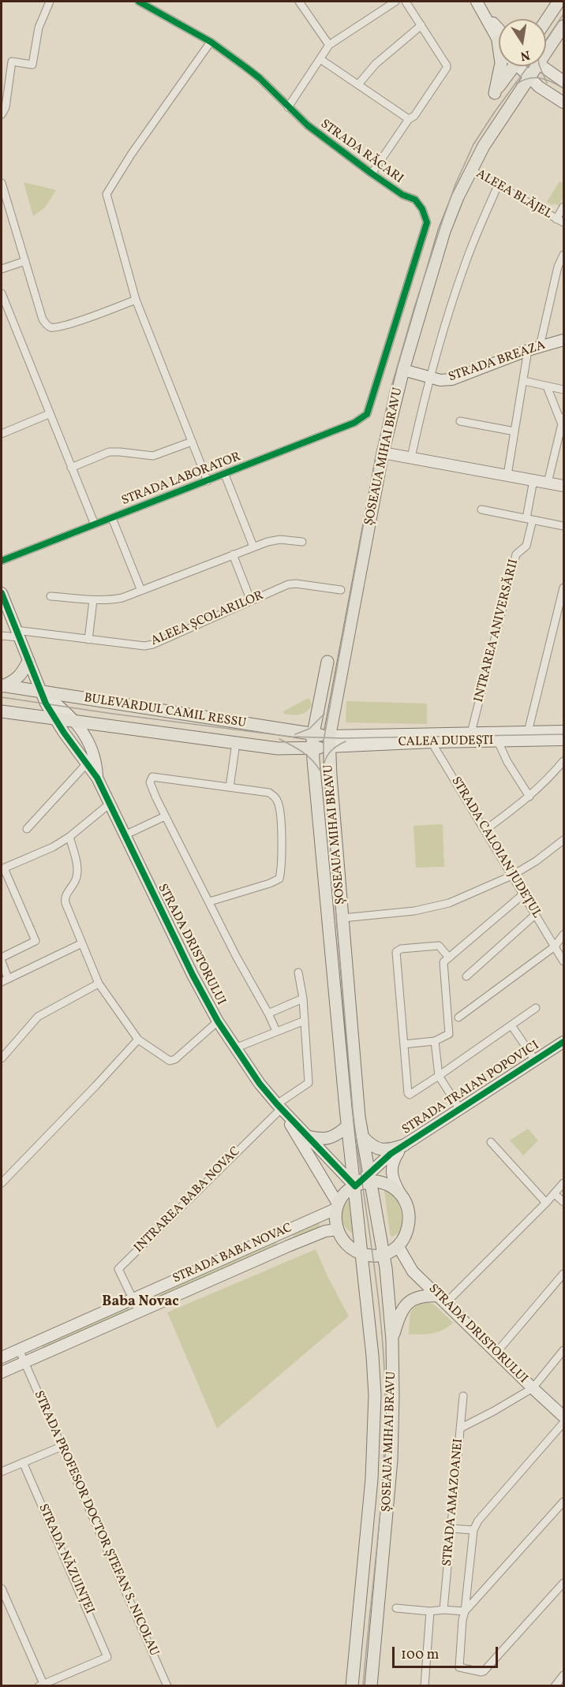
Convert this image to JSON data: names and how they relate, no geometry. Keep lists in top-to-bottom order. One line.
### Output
{"streets":{"main road":["ȘOSEAUA MIHAI BRAVU","BULEVARDUL CAMIL RESSU"],"street":["STRADA RĂCARI","ALEEA BLĂJEL","STRADA BREAZA","STRADA LABORATOR","ALEEA ȘCOLARILOR","INTRAREA ANIVERSĂRII","CALEA DUDEȘTI","STRADA CALOIAN JUDEȚUL","STRADA DRISTORULUI","STRADA TRAIAN POPOVICI","INTRAREA BABA NOVAC","STRADA BABA NOVAC","STRADA AMAZOANEI","STRADA PROFESOR DOCTOR ȘTEFAN S. NICOLAU","STRADA NĂZUINȚEI"]},"crossings":[["STRADA RĂCARI","STRADA LABORATOR"],["ALEEA BLĂJEL","ȘOSEAUA MIHAI BRAVU"],["STRADA BREAZA","ȘOSEAUA MIHAI BRAVU"],["ȘOSEAUA MIHAI BRAVU","BULEVARDUL CAMIL RESSU"],["ȘOSEAUA MIHAI BRAVU","CALEA DUDEȘTI"],["ȘOSEAUA MIHAI BRAVU","STRADA DRISTORULUI"],["ȘOSEAUA MIHAI BRAVU","STRADA TRAIAN POPOVICI"],["INTRAREA ANIVERSĂRII","CALEA DUDEȘTI"],["BULEVARDUL CAMIL RESSU","CALEA DUDEȘTI"],["BULEVARDUL CAMIL RESSU","STRADA DRISTORULUI"],["CALEA DUDEȘTI","STRADA CALOIAN JUDEȚUL"],["STRADA DRISTORULUI","INTRAREA BABA NOVAC"],["STRADA DRISTORULUI","STRADA BABA NOVAC"],["INTRAREA BABA NOVAC","STRADA BABA NOVAC"],["STRADA BABA NOVAC","STRADA PROFESOR DOCTOR ȘTEFAN S. NICOLAU"]],"districts":["Baba Novac"],"scale_bar":"100 m","north":"bottom"}
